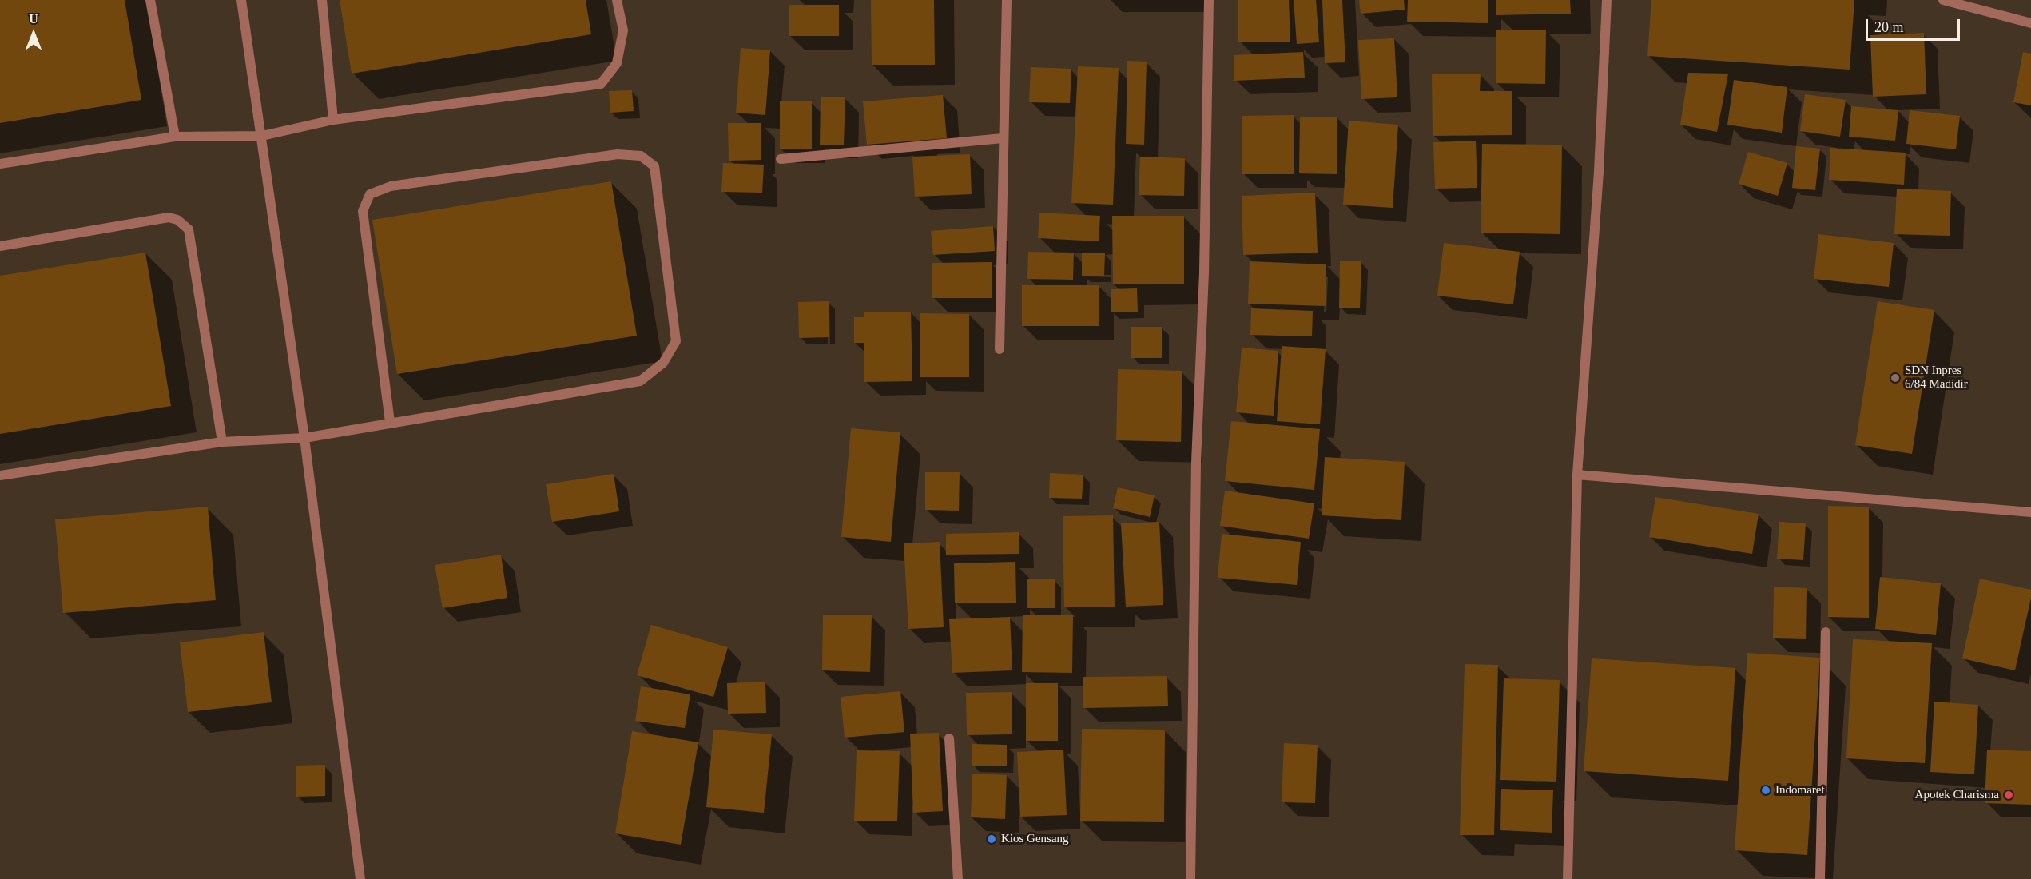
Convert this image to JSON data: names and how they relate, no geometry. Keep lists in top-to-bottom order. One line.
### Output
{"places":["SDN Inpres 6/84 Madidir","Indomaret","Apotek Charisma","Kios Gensang"],"scale_bar":"20 m","north":"top"}
